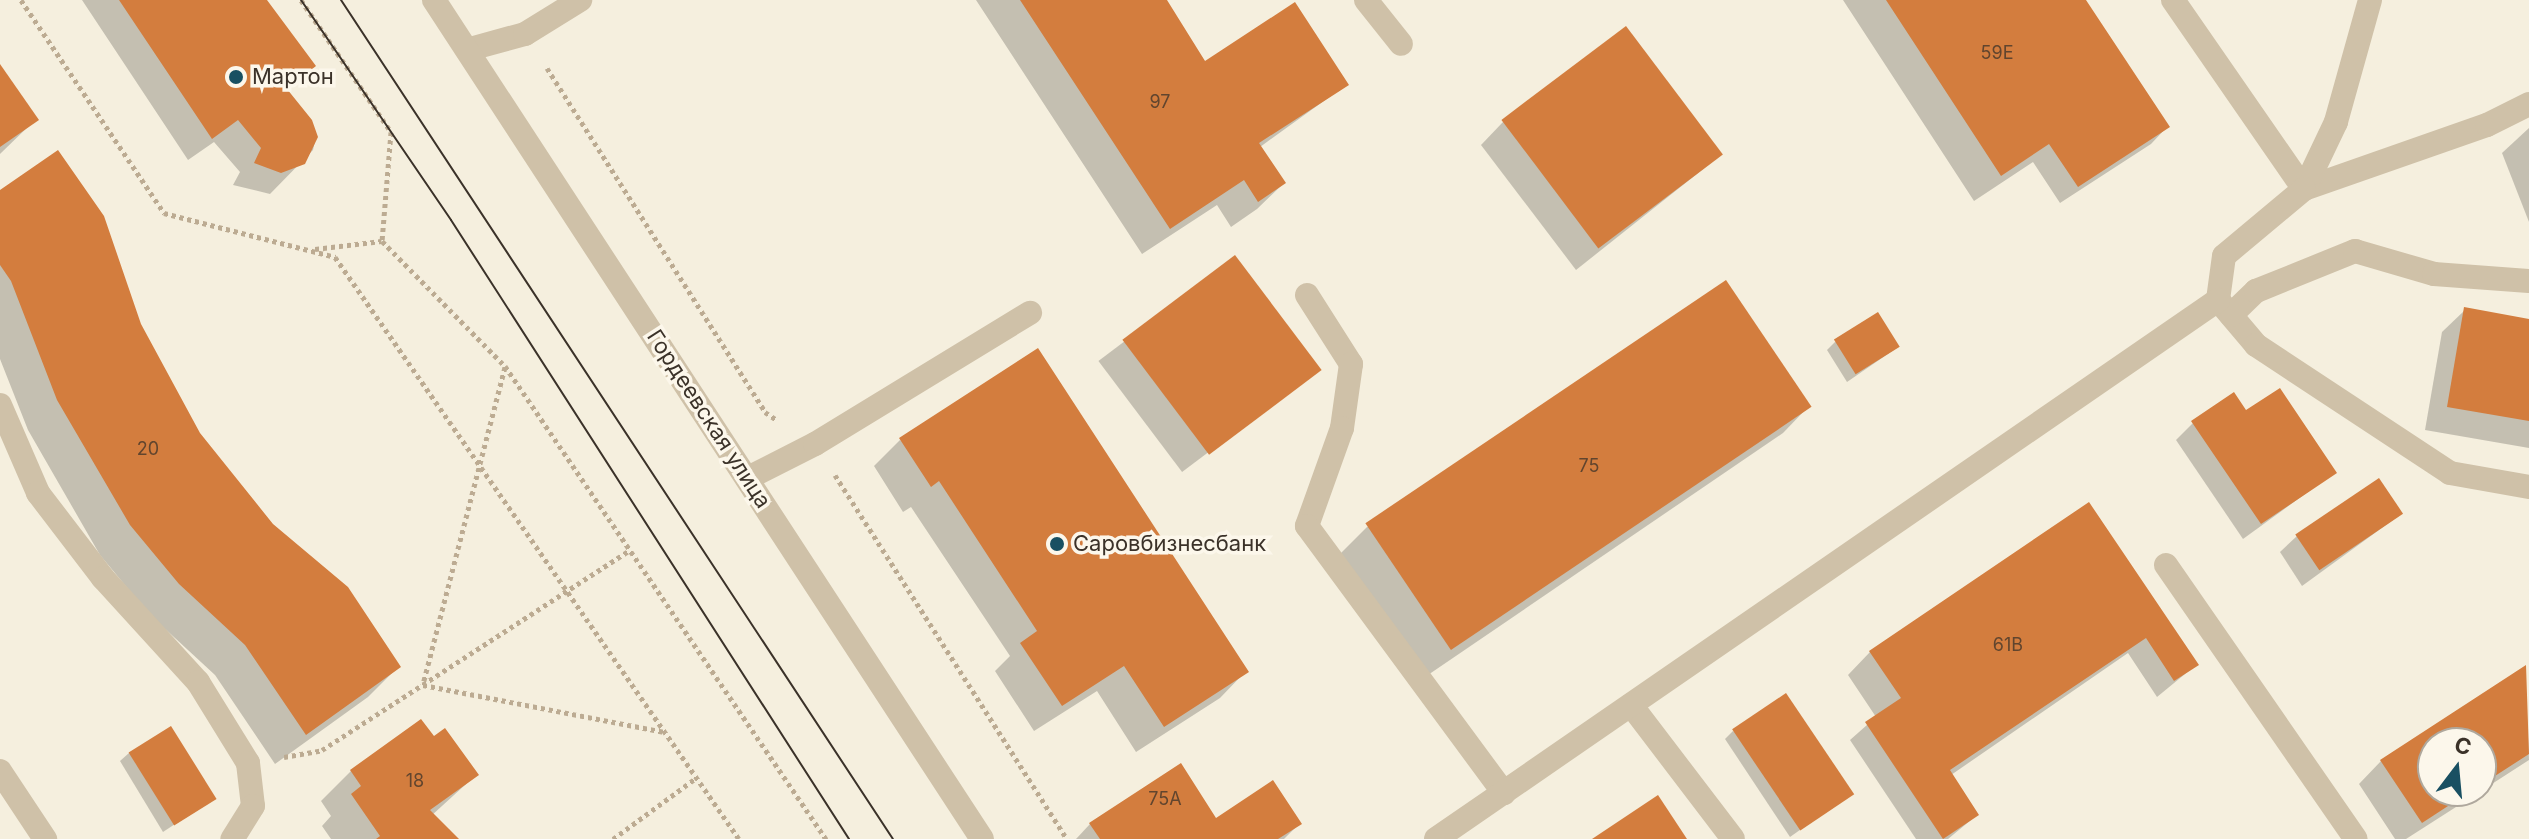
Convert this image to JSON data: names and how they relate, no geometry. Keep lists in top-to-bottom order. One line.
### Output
{"streets":{"street":["Гордеевская улица"]},"places":["Мартон","Саровбизнесбанк"],"house_numbers":["59Е","97","20","75","61В","18","75А"],"north":"top"}
